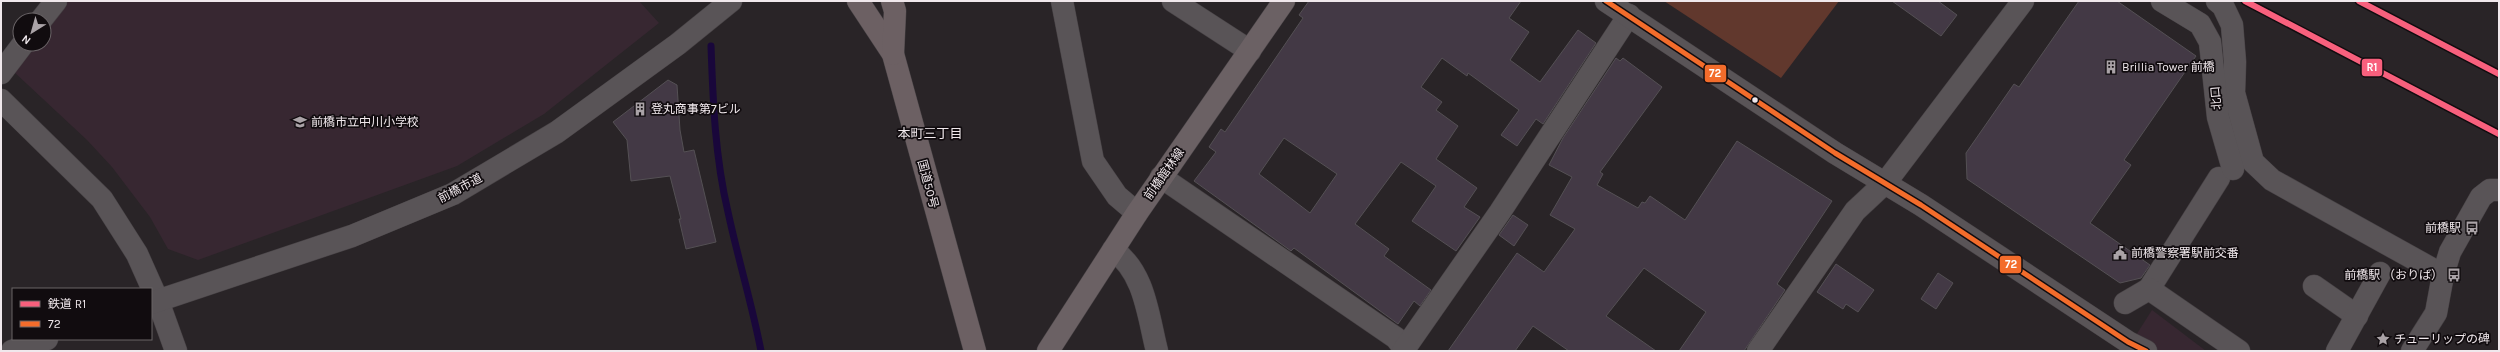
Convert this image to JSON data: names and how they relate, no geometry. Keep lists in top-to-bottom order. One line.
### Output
{"streets":{"highway":["国道50号"],"main road":["前橋館林線"],"street":["北口","前橋市道"]},"districts":["本町三丁目"],"places":{"building":["Brillia Tower 前橋","登丸商事第7ビル"],"school or university":["前橋市立中川小学校"],"bus stop":["前橋駅","前橋駅 （おりば）"],"public building":["前橋警察署駅前交番"],"place":["チューリップの碑"]},"lines":["rail line R1","transit line 72"],"legend":["鉄道 R1","72"],"north":"bottom left"}
